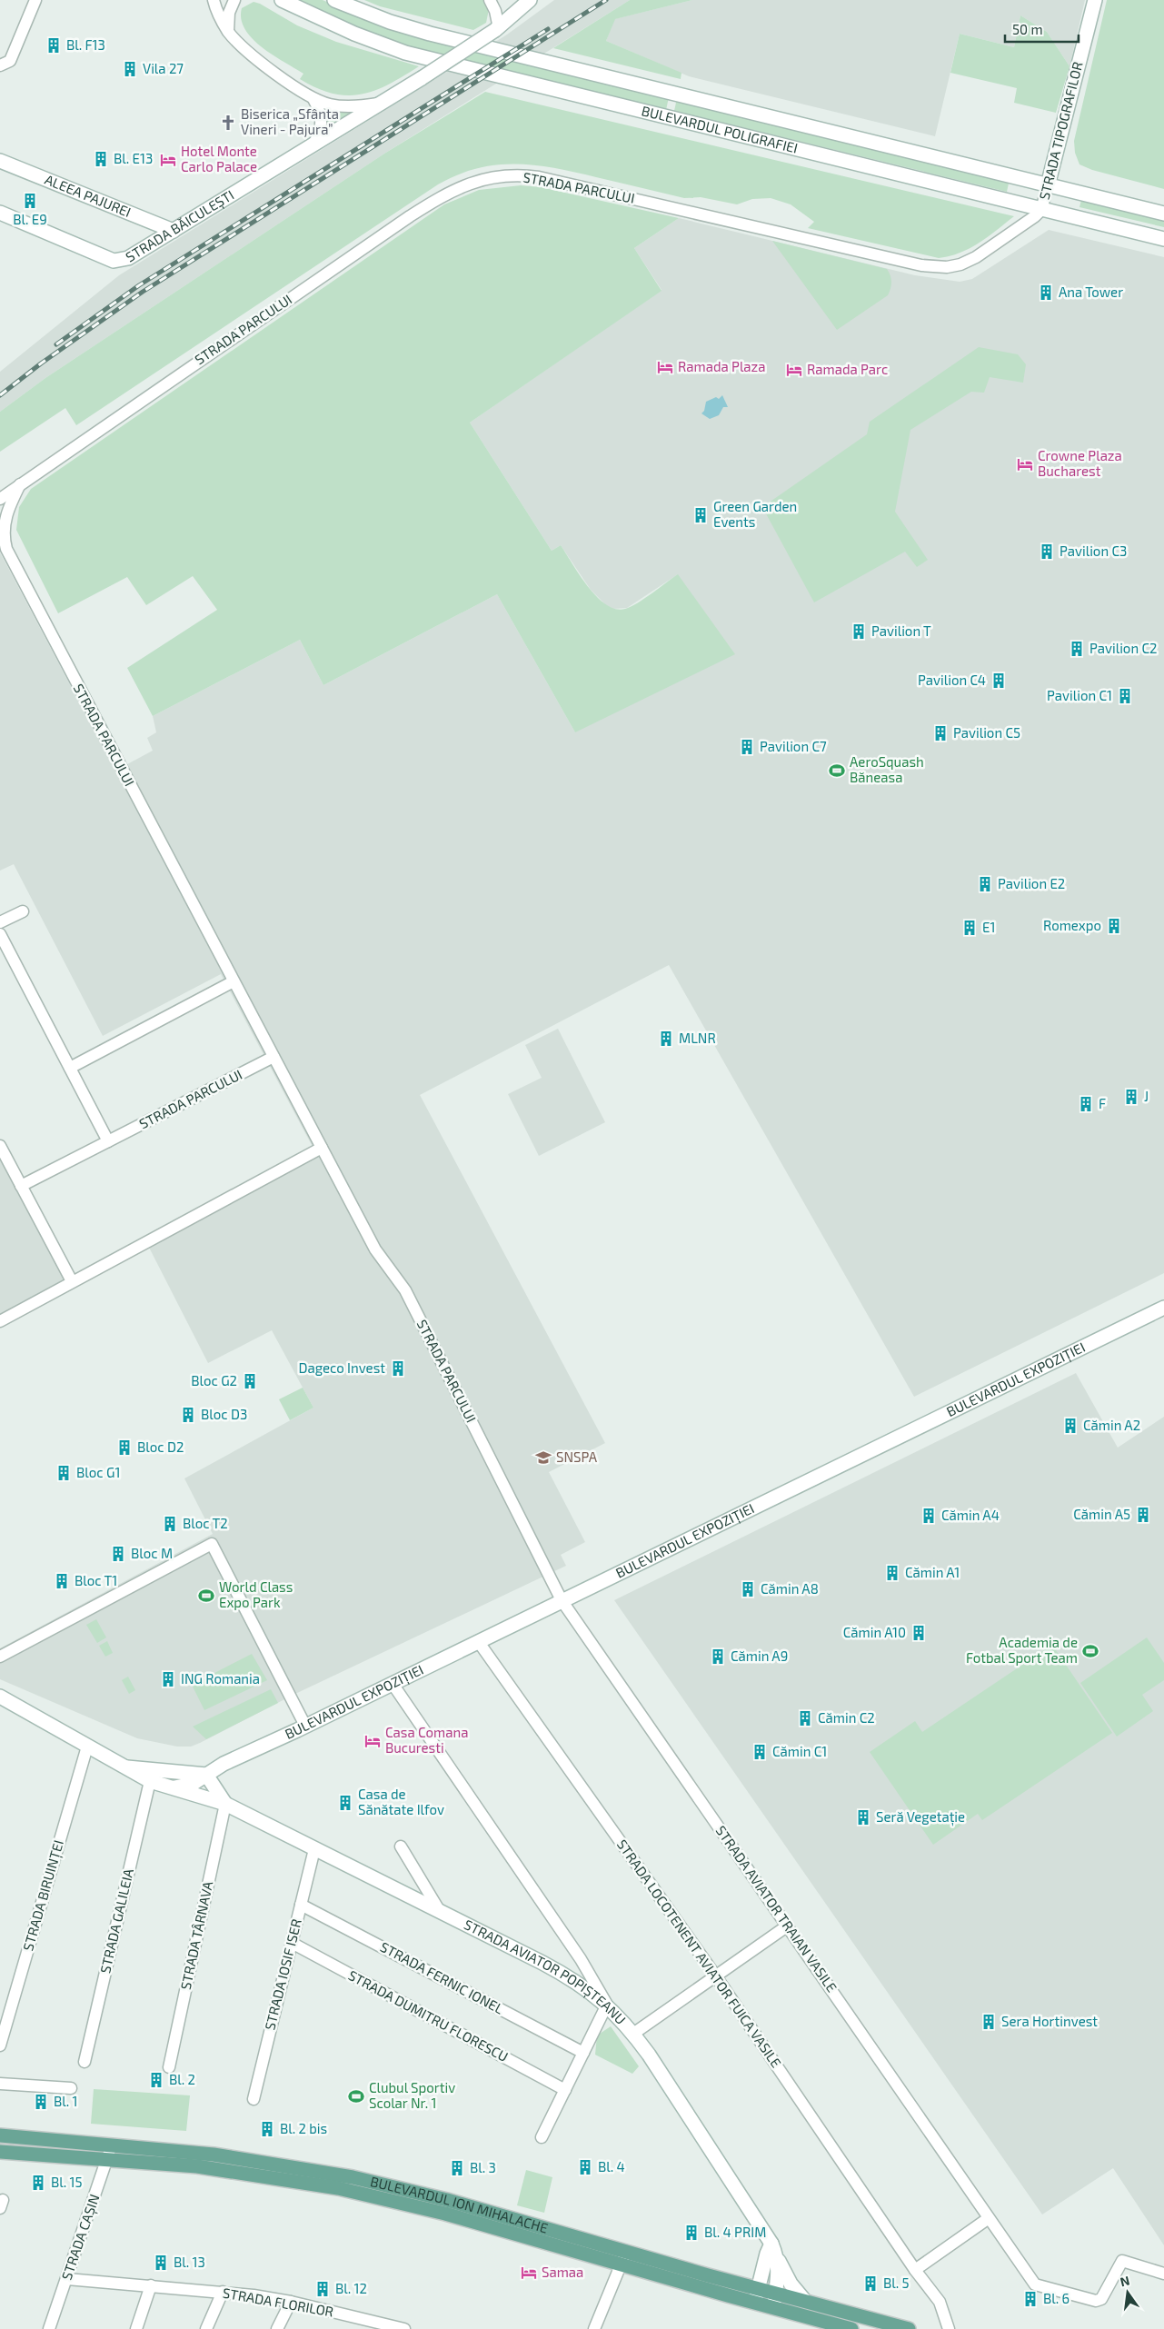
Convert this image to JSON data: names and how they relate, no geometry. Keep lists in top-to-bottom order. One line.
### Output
{"streets":{"main road":["BULEVARDUL ION MIHALACHE"],"street":["BULEVARDUL POLIGRAFIEI","STRADA TIPOGRAFILOR","STRADA PARCULUI","ALEEA PAJUREI","STRADA BĂICULEȘTI","BULEVARDUL EXPOZIȚIEI","STRADA BIRUINȚEI","STRADA AVIATOR TRAIAN VASILE","STRADA GALILEIA","STRADA TÂRNAVA","STRADA LOCOTENENT AVIATOR FUICA VASILE","STRADA AVIATOR POPIȘTEANU","STRADA IOSIF ISER","STRADA FERNIC IONEL","STRADA DUMITRU FLORESCU","STRADA CAȘIN","STRADA FLORILOR"]},"crossings":[["BULEVARDUL POLIGRAFIEI","STRADA TIPOGRAFILOR"],["BULEVARDUL POLIGRAFIEI","STRADA PARCULUI"],["STRADA TIPOGRAFILOR","STRADA PARCULUI"],["STRADA PARCULUI","BULEVARDUL EXPOZIȚIEI"],["STRADA PARCULUI","STRADA AVIATOR TRAIAN VASILE"],["ALEEA PAJUREI","STRADA BĂICULEȘTI"],["BULEVARDUL EXPOZIȚIEI","STRADA AVIATOR TRAIAN VASILE"],["BULEVARDUL EXPOZIȚIEI","STRADA LOCOTENENT AVIATOR FUICA VASILE"],["BULEVARDUL EXPOZIȚIEI","STRADA AVIATOR POPIȘTEANU"],["STRADA BIRUINȚEI","STRADA AVIATOR POPIȘTEANU"],["STRADA GALILEIA","STRADA AVIATOR POPIȘTEANU"],["STRADA TÂRNAVA","STRADA AVIATOR POPIȘTEANU"],["STRADA AVIATOR POPIȘTEANU","STRADA IOSIF ISER"],["STRADA AVIATOR POPIȘTEANU","BULEVARDUL ION MIHALACHE"],["STRADA IOSIF ISER","STRADA FERNIC IONEL"],["STRADA IOSIF ISER","STRADA DUMITRU FLORESCU"],["BULEVARDUL ION MIHALACHE","STRADA CAȘIN"],["STRADA CAȘIN","STRADA FLORILOR"]],"places":{"building":["Bl. F13","Vila 27","Bl. E13","Bl. E9","Ana Tower","Green Garden Events","Pavilion C3","Pavilion T","Pavilion C2","Pavilion C4","Pavilion C1","Pavilion C5","Pavilion C7","Pavilion E2","Romexpo","E1","MLNR","J","F","Dageco Invest","Bloc G2","Bloc D3","Cămin A2","Bloc D2","Bloc G1","Cămin A5","Cămin A4","Bloc T2","Bloc M","Cămin A1","Bloc T1","Cămin A8","Cămin A10","Cămin A9","ING Romania","Cămin C2","Cămin C1","Casa de Sănătate Ilfov","Seră Vegetație","Sera Hortinvest","Bl. 2","Bl. 1","Bl. 2 bis","Bl. 4","Bl. 3","Bl. 15","Bl. 4 PRIM","Bl. 13","Bl. 5","Bl. 12","Bl. 6"],"church":["Biserica „Sfânta Vineri - Pajura”"],"hotel":["Hotel Monte Carlo Palace","Ramada Plaza","Ramada Parc","Crowne Plaza Bucharest","Casa Comana Bucuresti","Samaa"],"sports":["AeroSquash Băneasa","World Class Expo Park","Academia de Fotbal Sport Team","Clubul Sportiv Scolar Nr. 1"],"school or university":["SNSPA"]},"scale_bar":"50 m","north":"top"}
